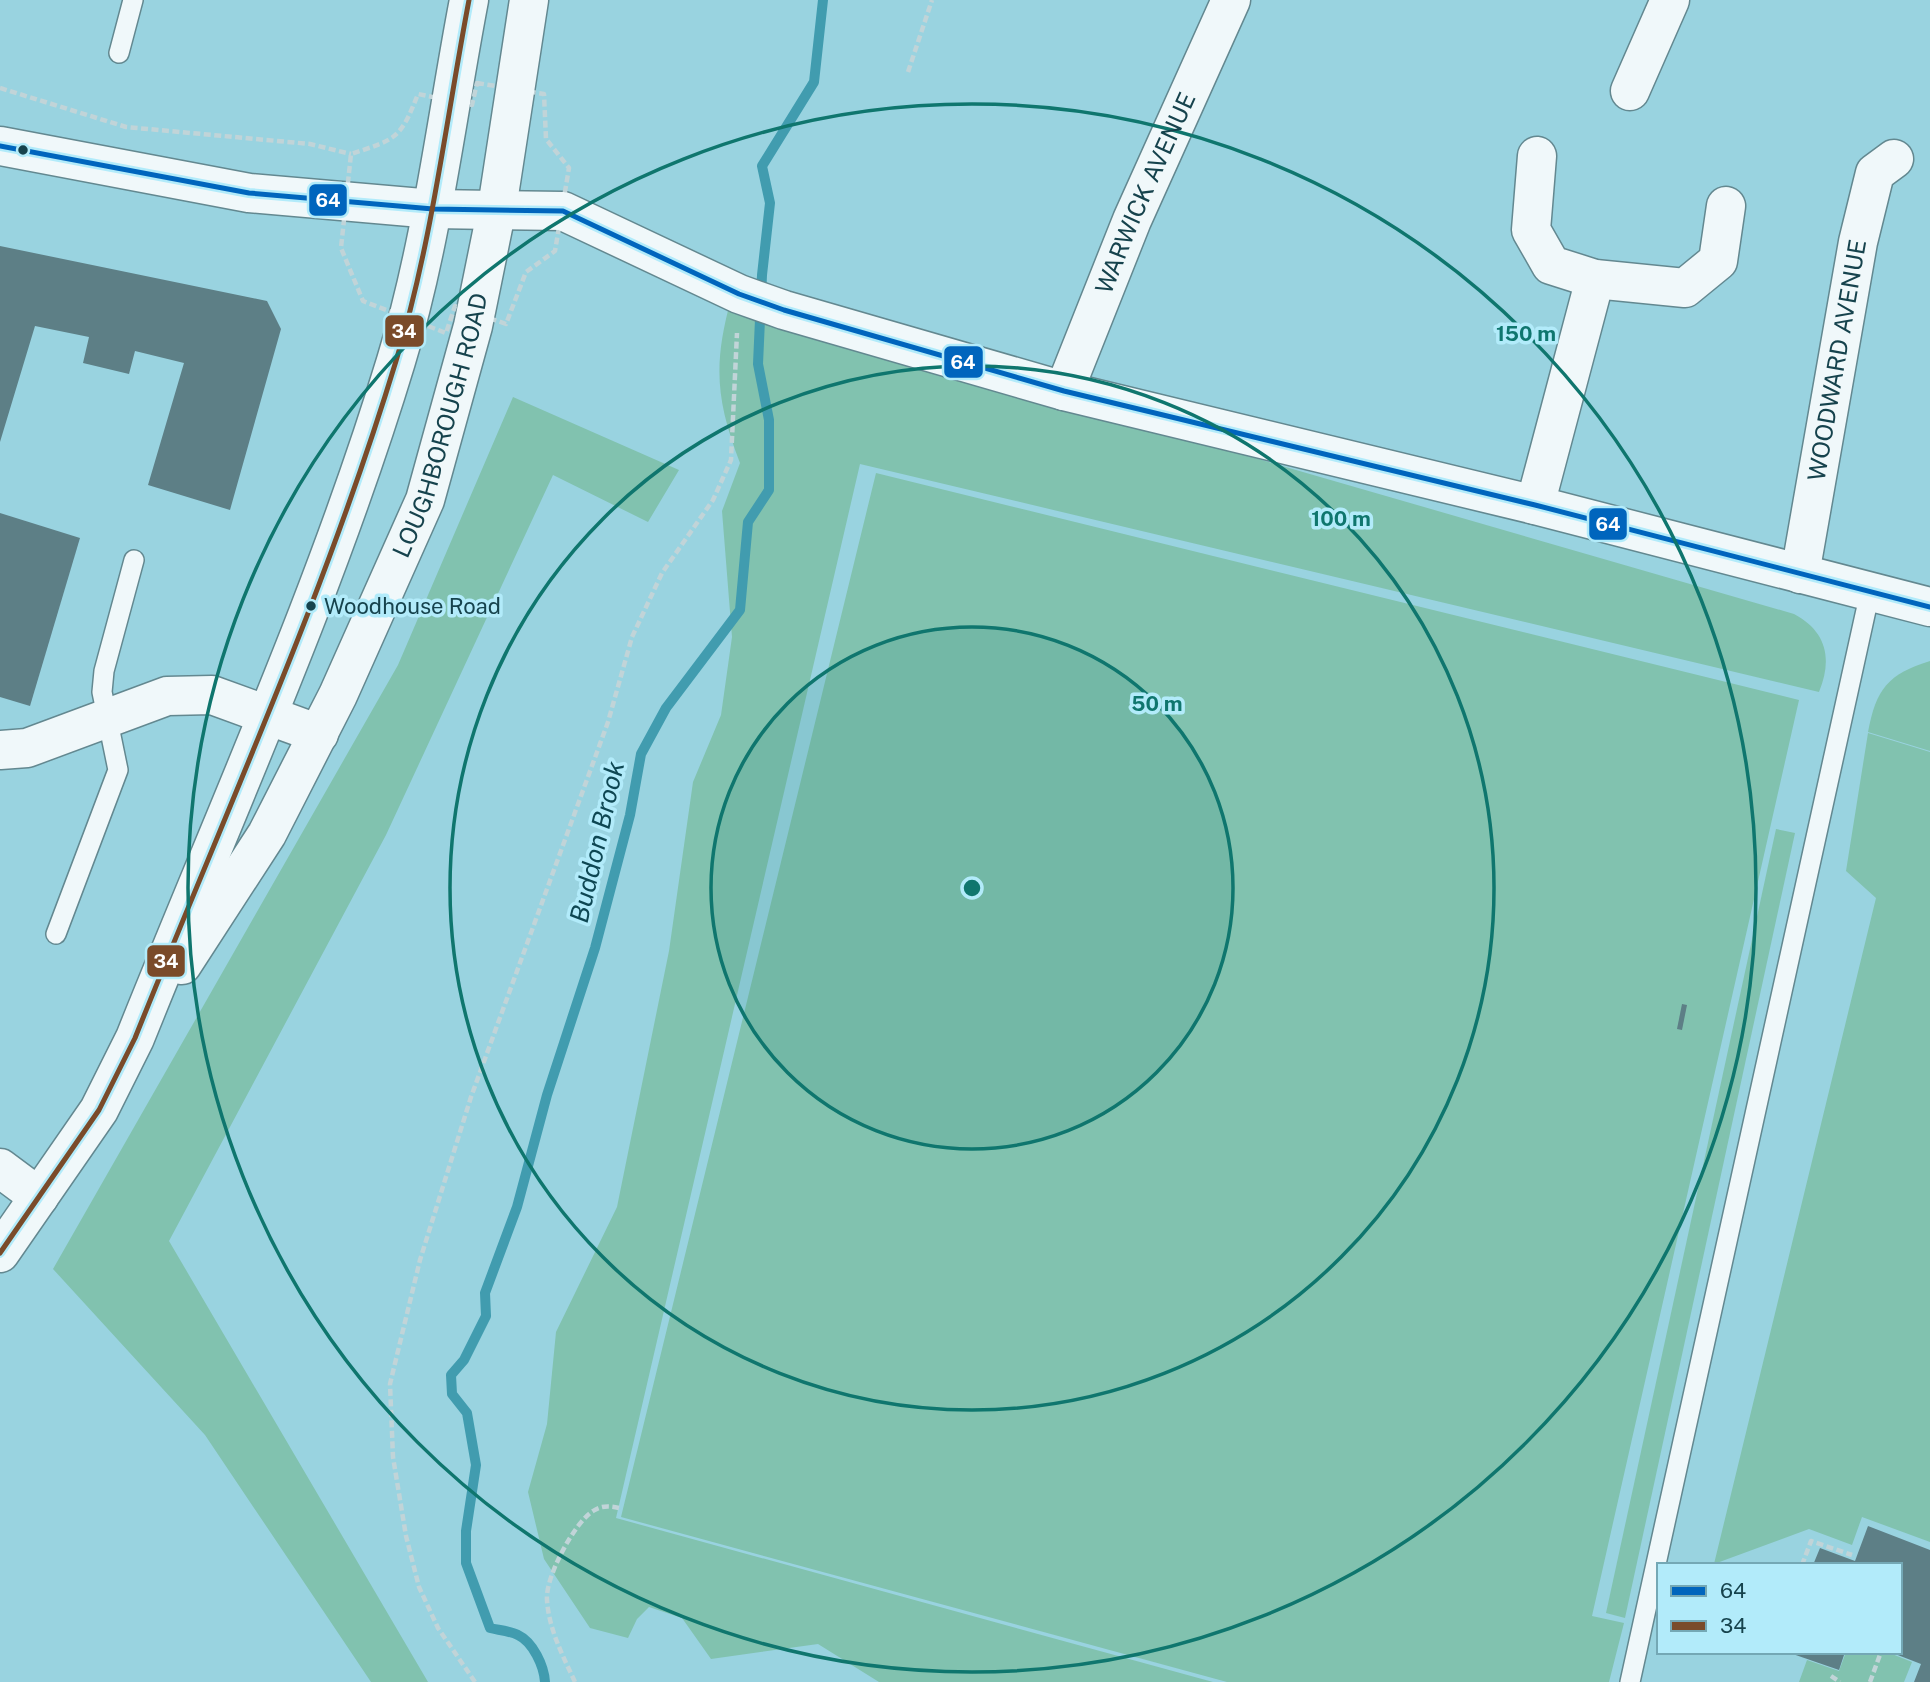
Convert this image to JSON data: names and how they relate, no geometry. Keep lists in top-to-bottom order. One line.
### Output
{"streets":{"street":["WARWICK AVENUE","WOODWARD AVENUE","LOUGHBOROUGH ROAD"]},"water":["Buddon Brook"],"places":["Woodhouse Road"],"lines":["transit line 34","transit line 64"],"legend":["64","34"],"rings":["150 m","100 m","50 m"]}
